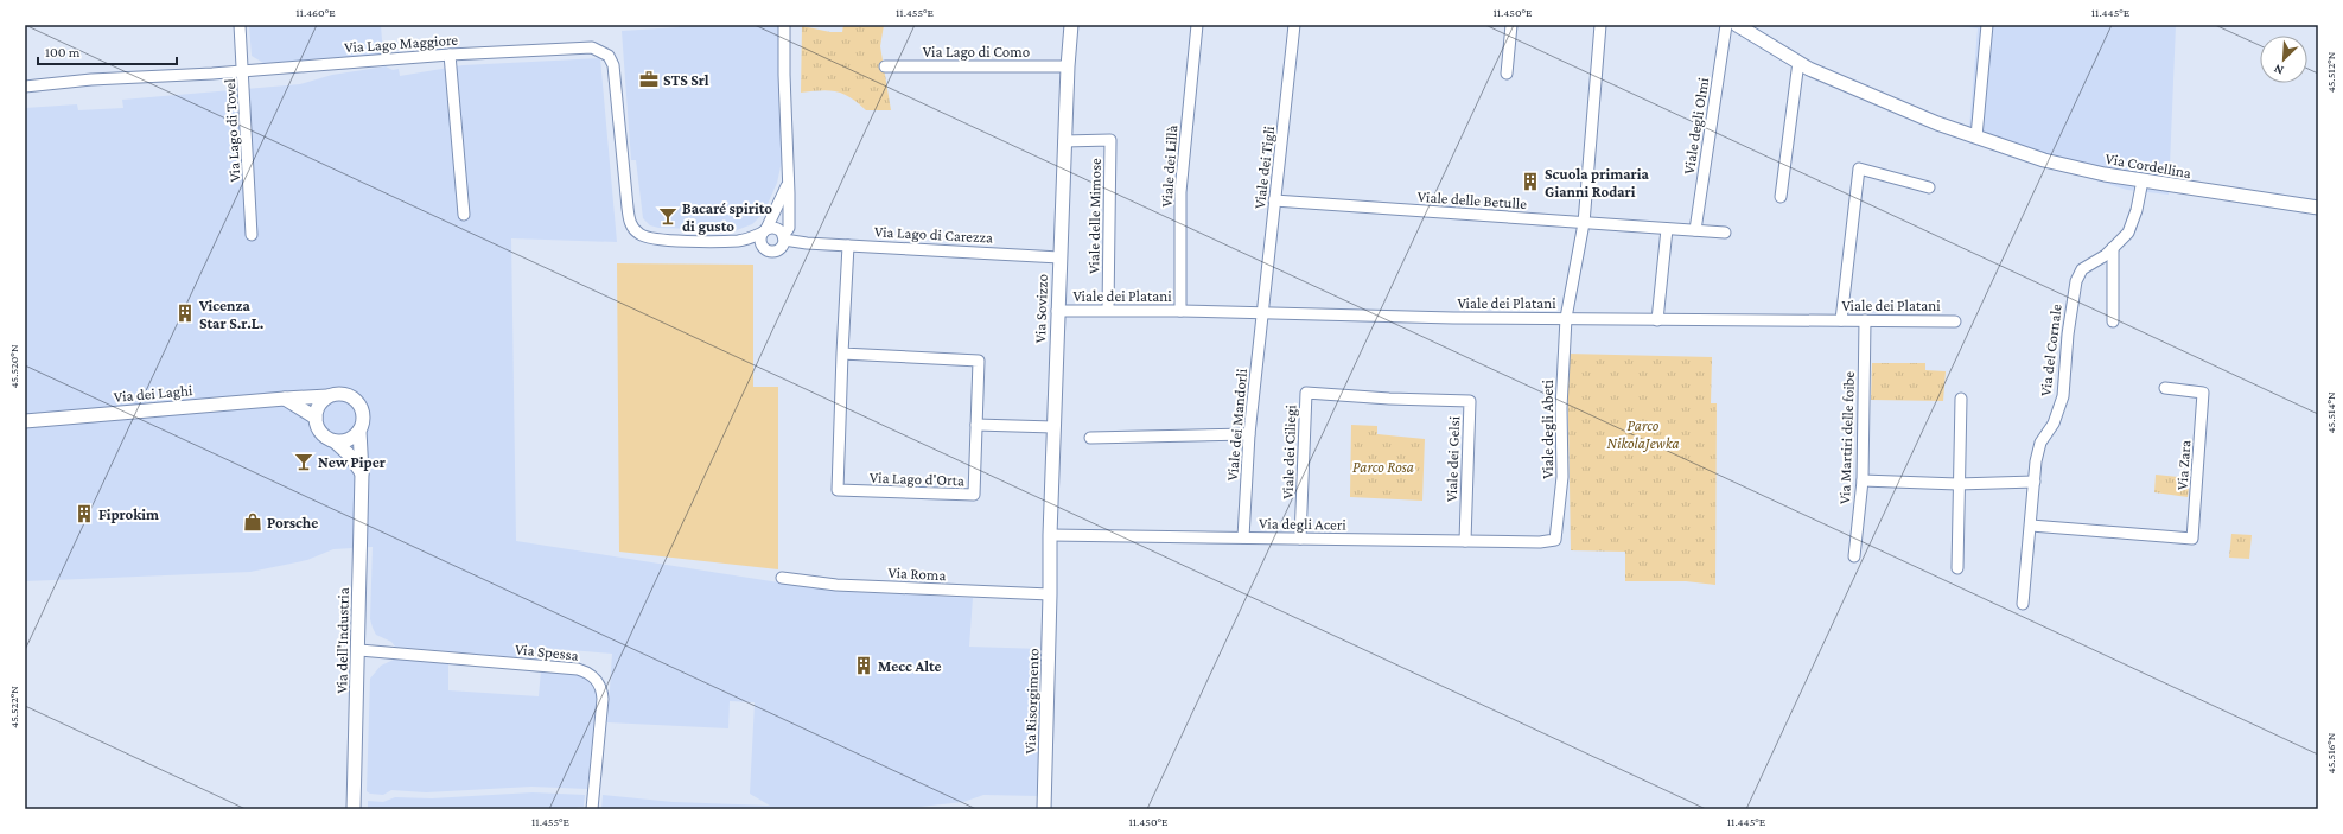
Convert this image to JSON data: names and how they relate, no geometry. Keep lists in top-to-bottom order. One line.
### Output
{"streets":{"street":["Via Lago Maggiore","Via Lago di Como","Viale degli Olmi","Via Lago di Tovel","Via Cordellina","Viale dei Lillà","Viale dei Tigli","Viale delle Betulle","Viale delle Mimose","Via Lago di Carezza","Viale dei Platani","Via Sovizzo","Via del Cornale","Via dei Laghi","Viale dei Mandorli","Viale degli Abeti","Via Martiri delle foibe","Viale dei Ciliegi","Viale dei Gelsi","Via Zara","Via Lago d'Orta","Via degli Aceri","Via Roma","Via dell'Industria","Via Spessa","Via Risorgimento"]},"crossings":[["Via Lago Maggiore","Via Lago di Tovel"],["Via Lago di Como","Via Sovizzo"],["Viale degli Olmi","Viale delle Betulle"],["Via Cordellina","Via del Cornale"],["Viale dei Lillà","Viale dei Platani"],["Viale dei Tigli","Viale delle Betulle"],["Viale dei Tigli","Viale dei Platani"],["Viale dei Tigli","Viale dei Mandorli"],["Viale delle Betulle","Viale degli Abeti"],["Viale delle Mimose","Viale dei Platani"],["Viale delle Mimose","Via Sovizzo"],["Via Lago di Carezza","Via Sovizzo"],["Via Lago di Carezza","Via Lago d'Orta"],["Viale dei Platani","Via Sovizzo"],["Viale dei Platani","Viale dei Mandorli"],["Viale dei Platani","Viale degli Abeti"],["Viale dei Platani","Via Martiri delle foibe"],["Via Sovizzo","Via degli Aceri"],["Via Sovizzo","Via Roma"],["Via Sovizzo","Via Risorgimento"],["Via del Cornale","Via Zara"],["Via dei Laghi","Via dell'Industria"],["Viale dei Mandorli","Via degli Aceri"],["Viale degli Abeti","Via degli Aceri"],["Viale dei Ciliegi","Viale dei Gelsi"],["Viale dei Ciliegi","Via degli Aceri"],["Viale dei Gelsi","Via degli Aceri"],["Via Roma","Via Risorgimento"],["Via dell'Industria","Via Spessa"]],"parks":["Parco NikolaJewka","Parco Rosa"],"places":{"office":["STS Srl"],"building":["Scuola primaria Gianni Rodari","Vicenza Star S.r.L.","Fiprokim","Mecc Alte"],"bar":["Bacaré spirito di gusto","New Piper"],"shop":["Porsche"]},"scale_bar":"100 m","north":"bottom left","coordinates":["11.460°E","11.455°E","11.450°E","11.445°E","45.512°N","45.520°N","45.514°N","45.522°N","45.516°N"]}
